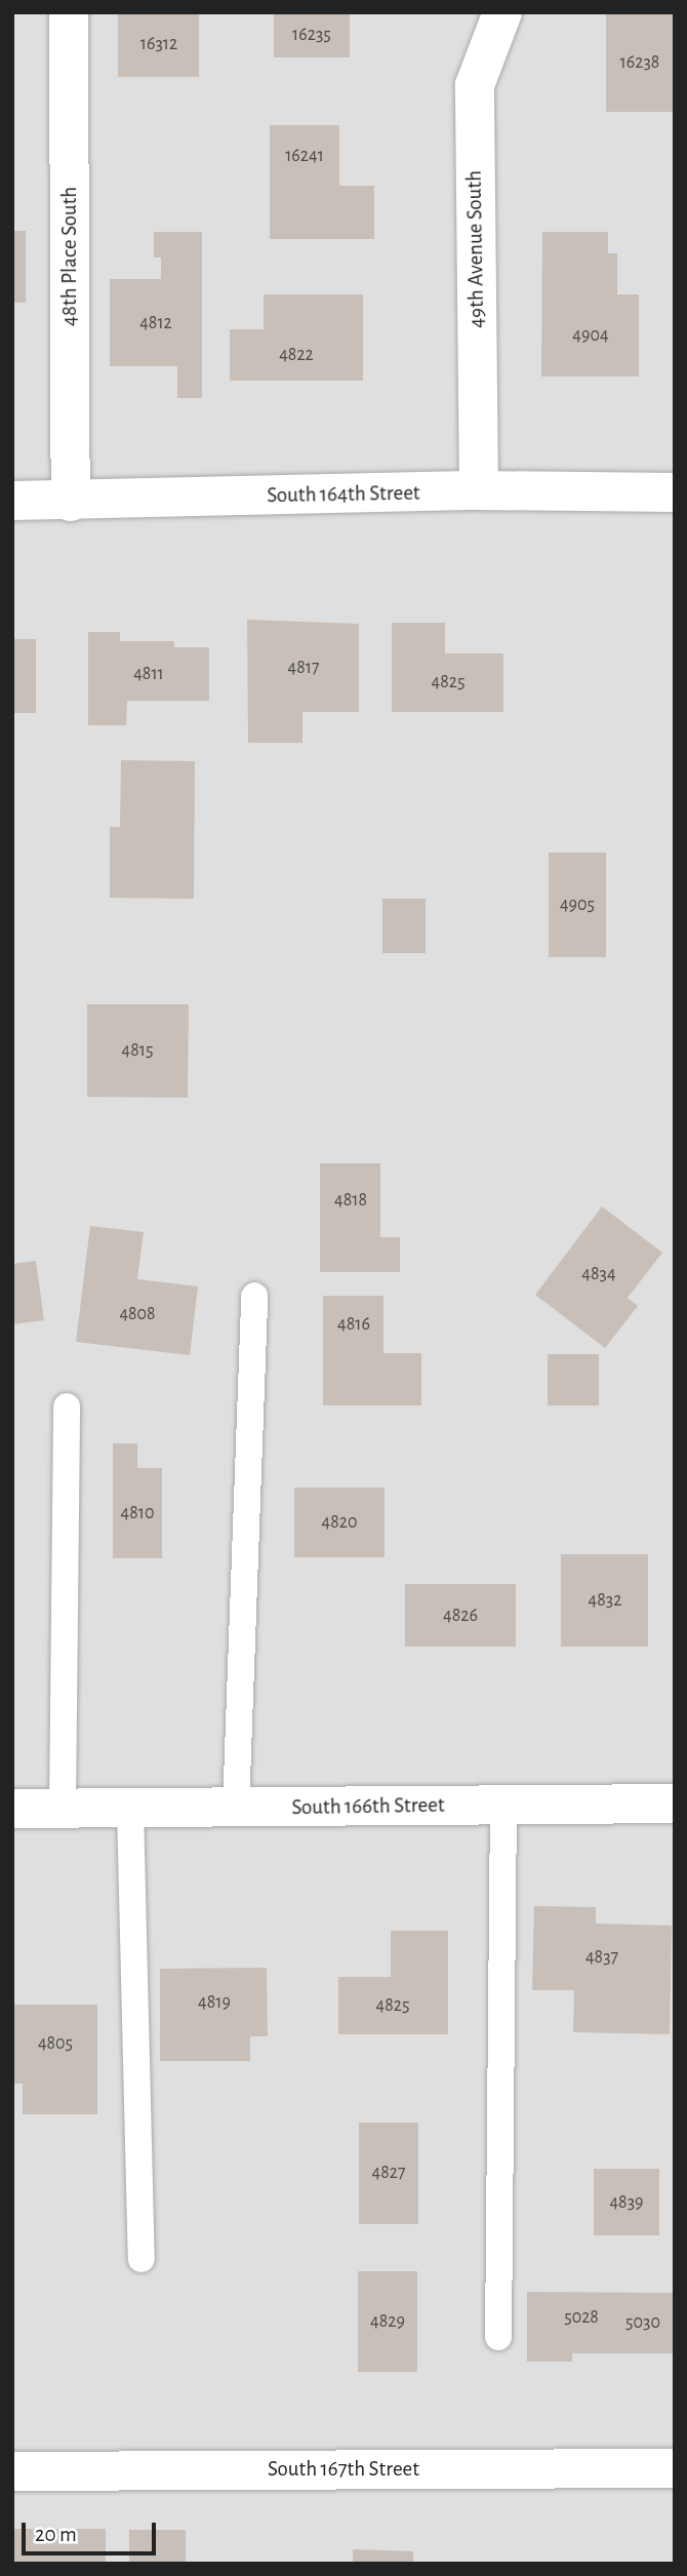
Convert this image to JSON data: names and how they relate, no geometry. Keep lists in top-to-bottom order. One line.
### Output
{"streets":{"street":["49th Avenue South","48th Place South","South 164th Street","South 166th Street","South 167th Street"]},"crossings":[["49th Avenue South","South 164th Street"],["48th Place South","South 164th Street"]],"house_numbers":["16235","16312","16238","16241","4812","4904","4822","4817","4811","4825","4905","4815","4818","4834","4808","4816","4810","4820","4832","4826","4837","4819","4825","4805","4827","4839","5028","4829","5030"],"scale_bar":"20 m"}
